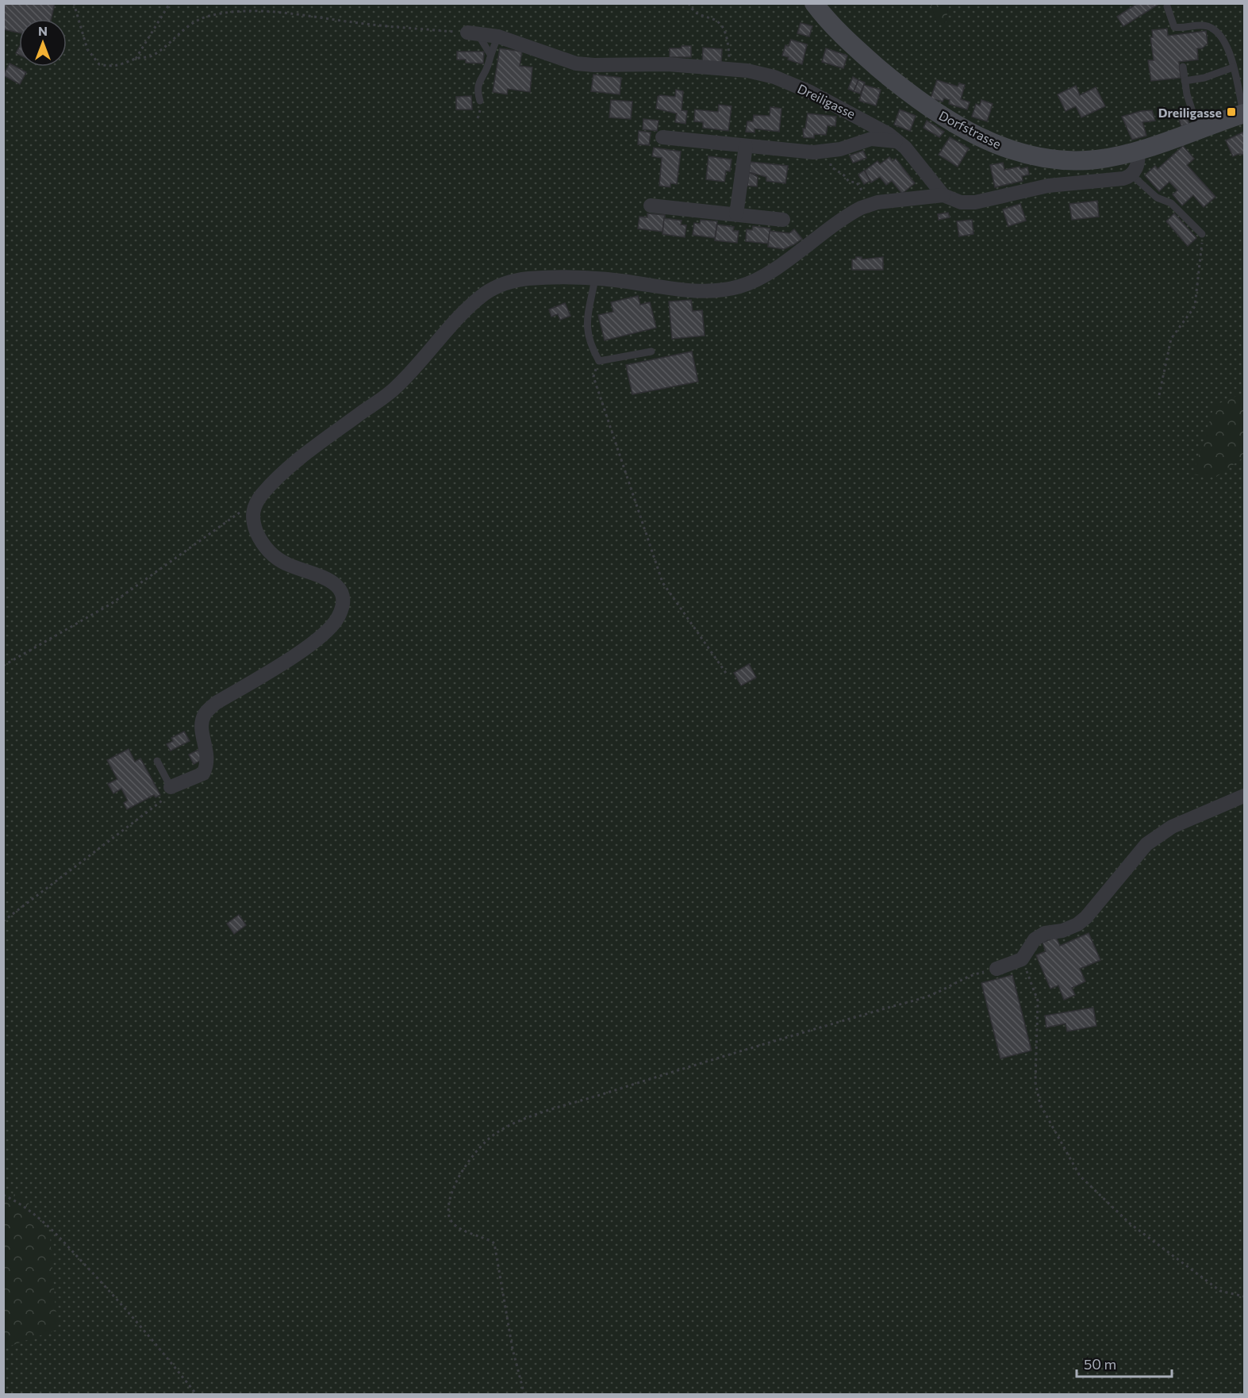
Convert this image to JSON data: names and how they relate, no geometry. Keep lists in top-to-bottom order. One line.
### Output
{"streets":{"street":["Dreiligasse","Dorfstrasse"]},"places":{"transit":["Dreiligasse"]},"scale_bar":"50 m","north":"top"}
